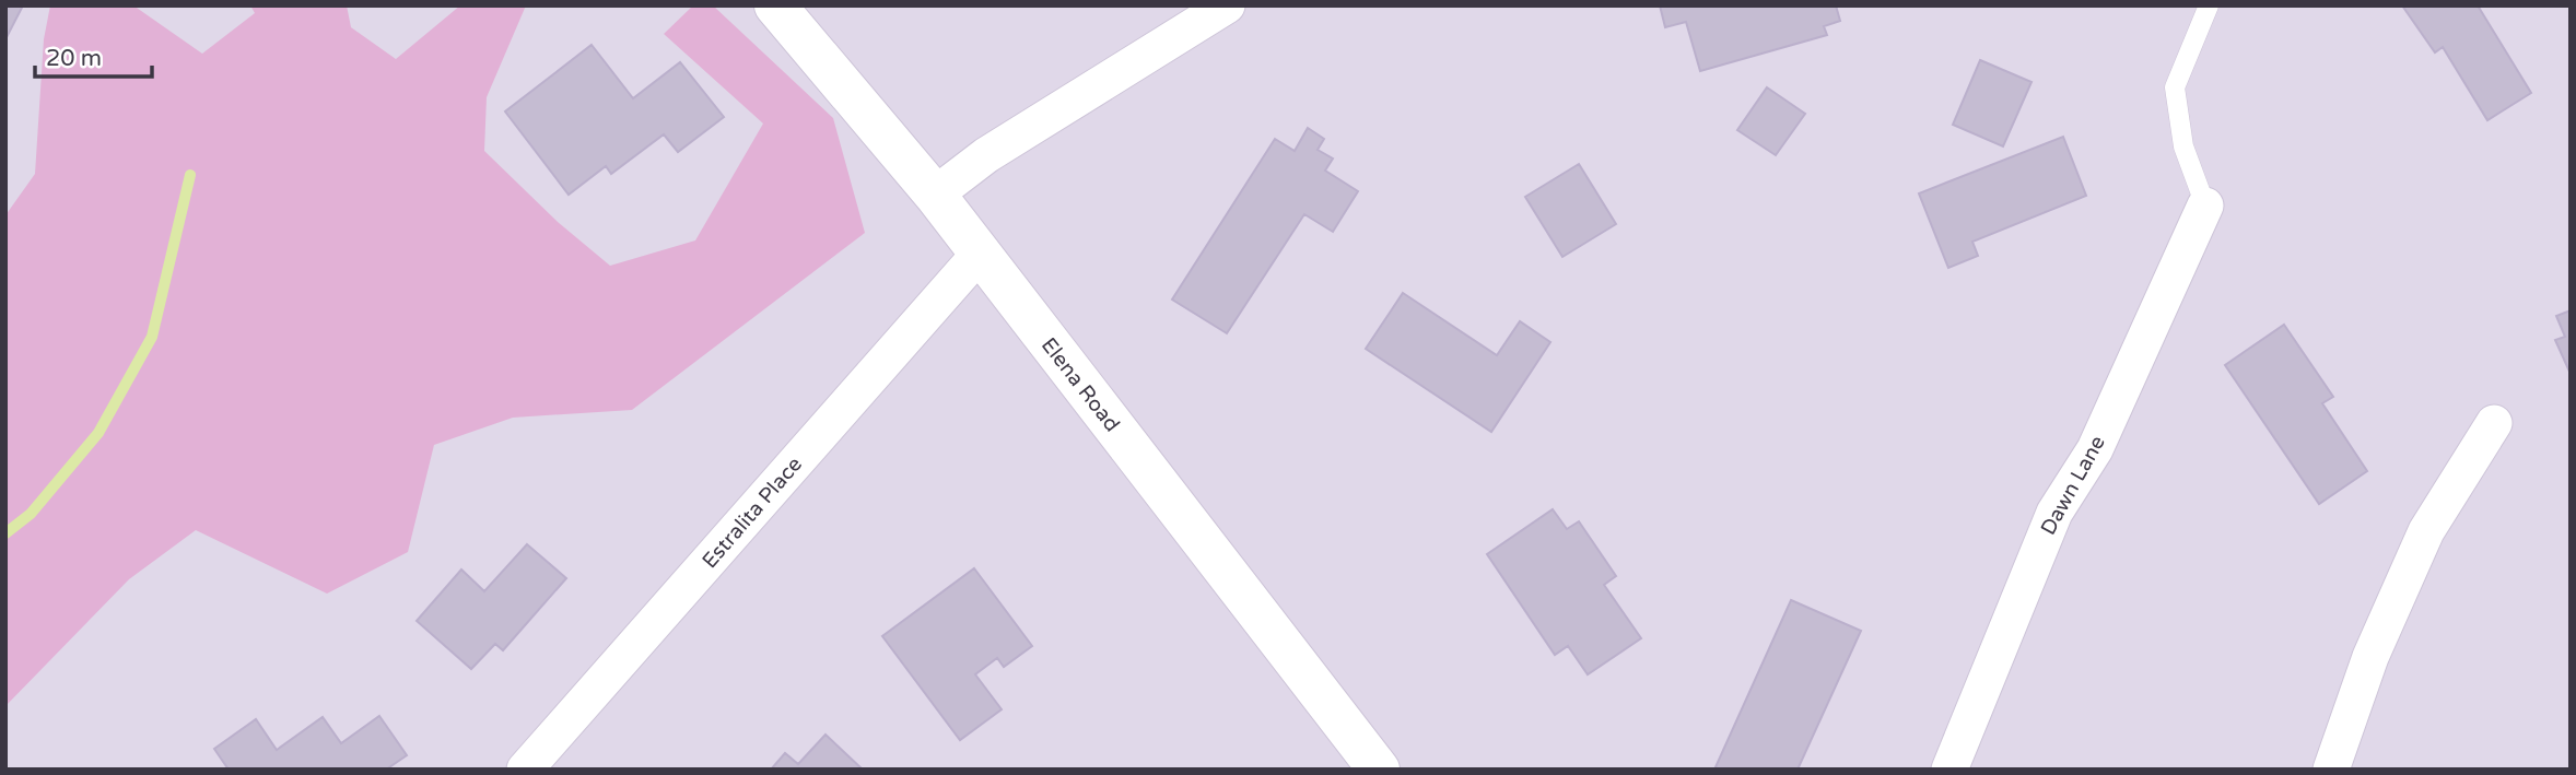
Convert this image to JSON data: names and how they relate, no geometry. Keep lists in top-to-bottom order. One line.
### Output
{"streets":{"street":["Elena Road","Dawn Lane","Estralita Place"]},"crossings":[["Elena Road","Estralita Place"]],"scale_bar":"20 m"}
